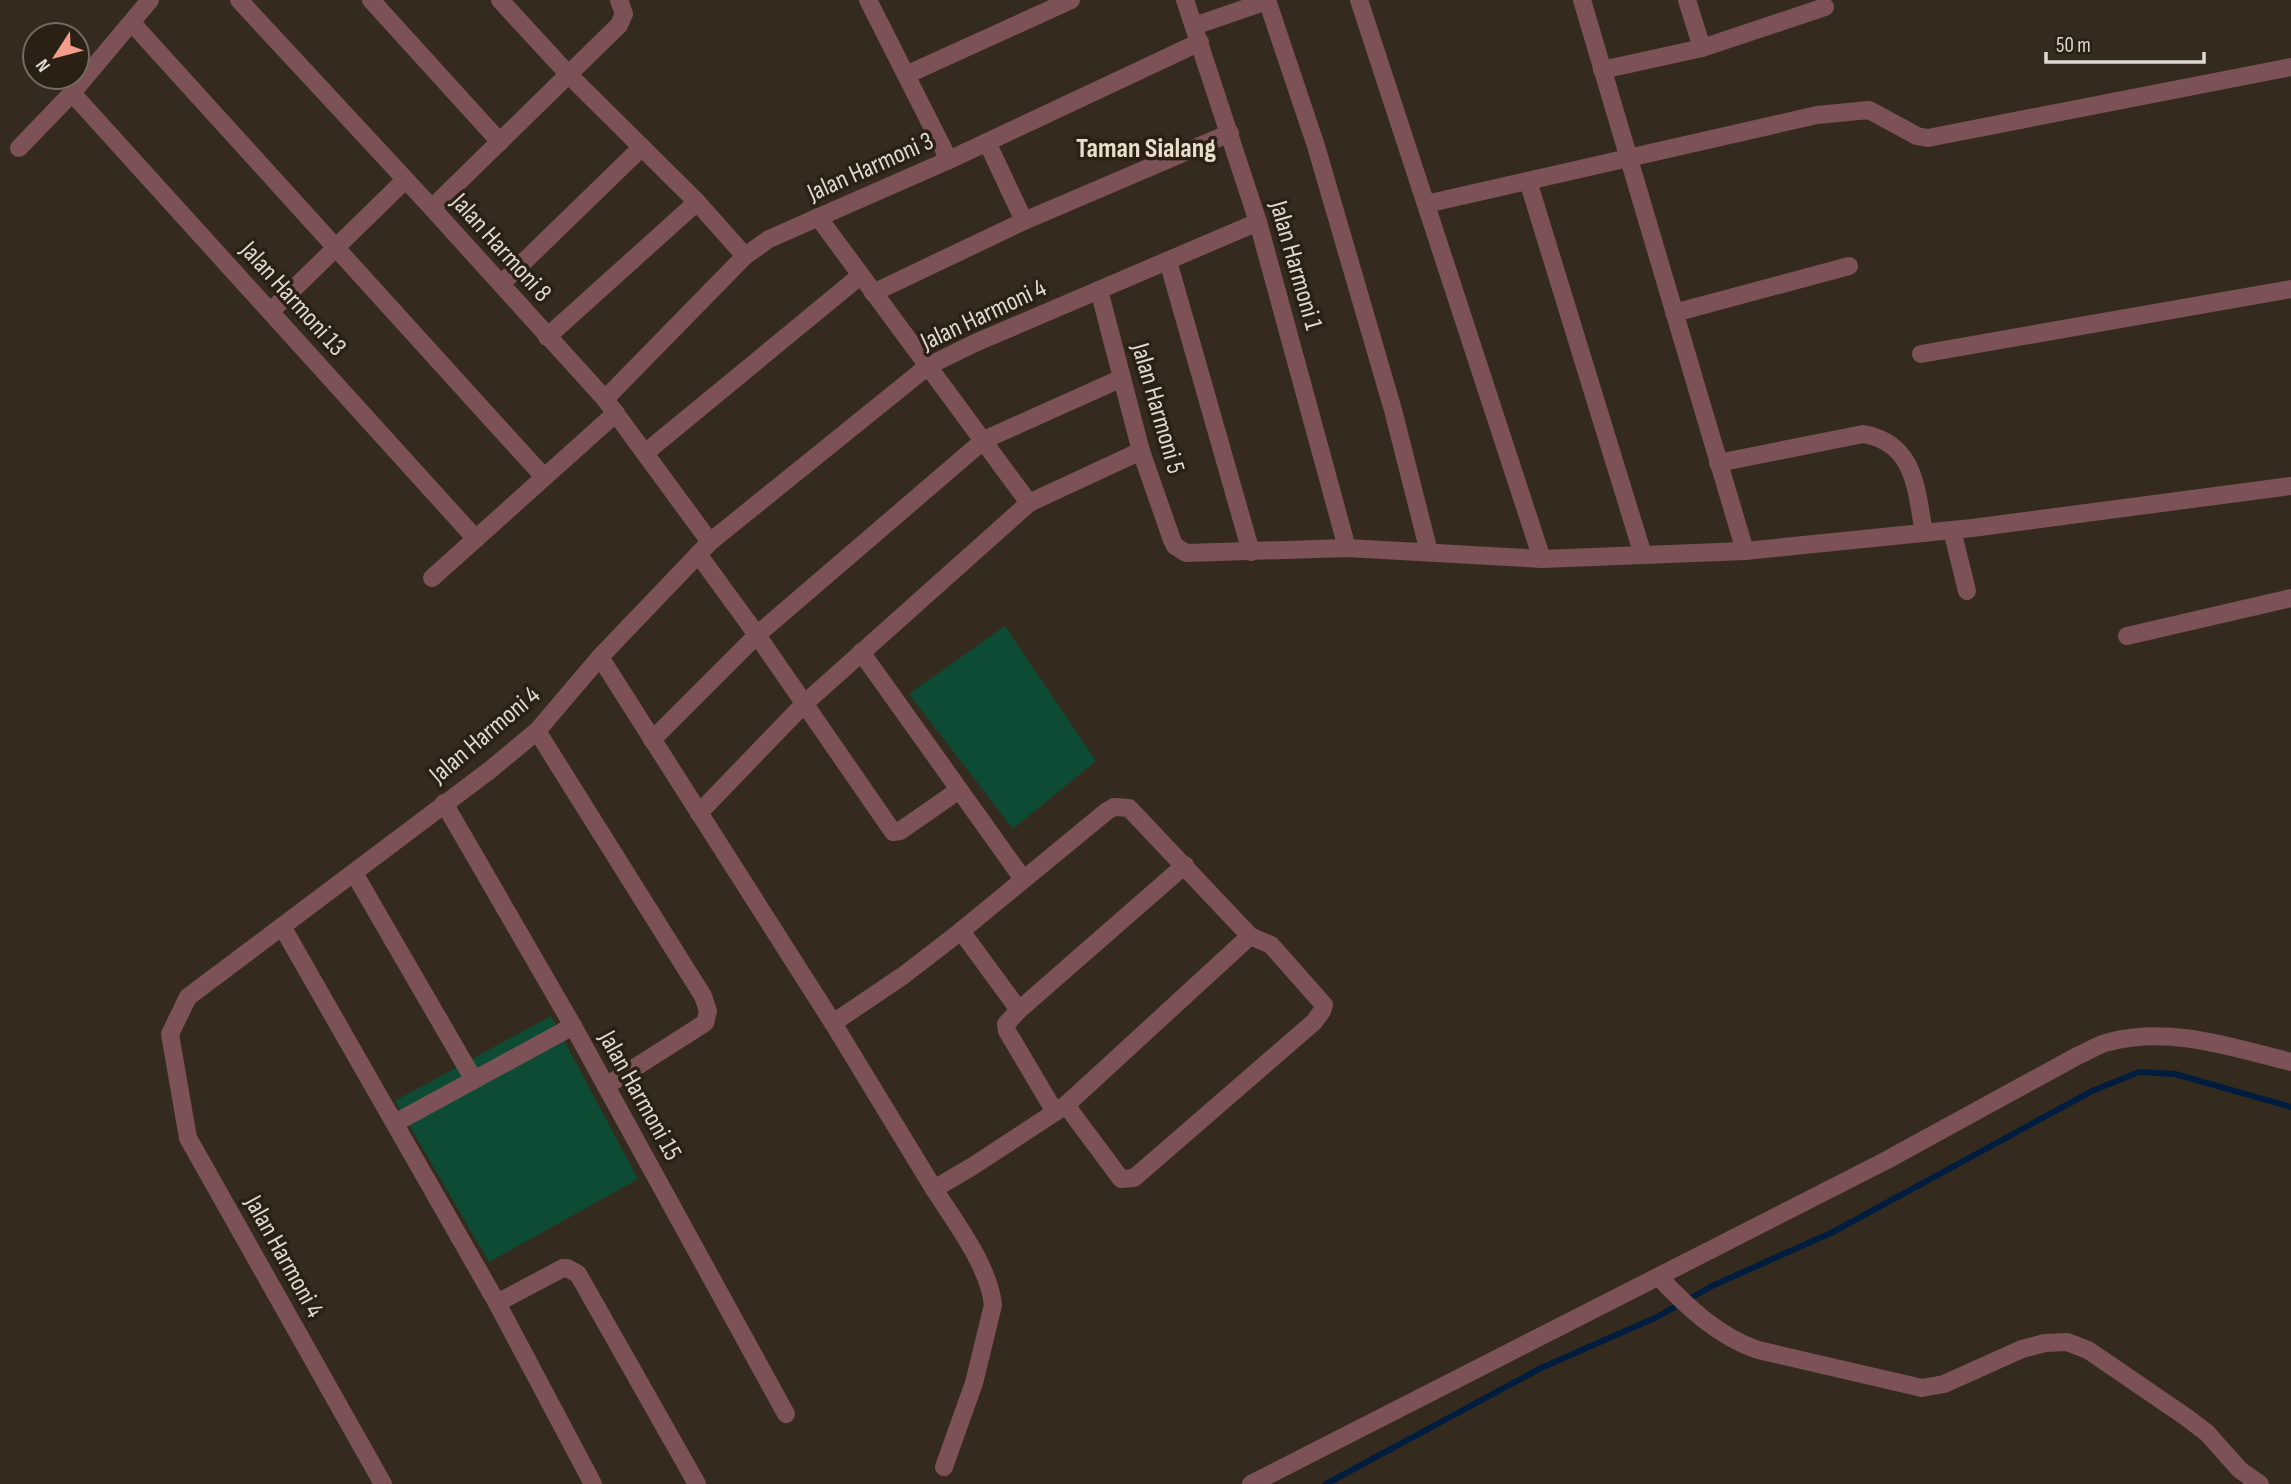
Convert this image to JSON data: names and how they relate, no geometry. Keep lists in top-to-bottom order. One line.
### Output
{"streets":{"street":["Jalan Harmoni 3","Jalan Harmoni 8","Jalan Harmoni 1","Jalan Harmoni 13","Jalan Harmoni 4","Jalan Harmoni 5","Jalan Harmoni 15"]},"crossings":[["Jalan Harmoni 3","Jalan Harmoni 8"],["Jalan Harmoni 3","Jalan Harmoni 1"],["Jalan Harmoni 3","Jalan Harmoni 13"],["Jalan Harmoni 8","Jalan Harmoni 4"],["Jalan Harmoni 1","Jalan Harmoni 4"],["Jalan Harmoni 4","Jalan Harmoni 5"],["Jalan Harmoni 4","Jalan Harmoni 15"]],"districts":["Taman Sialang"],"scale_bar":"50 m","north":"bottom left"}
